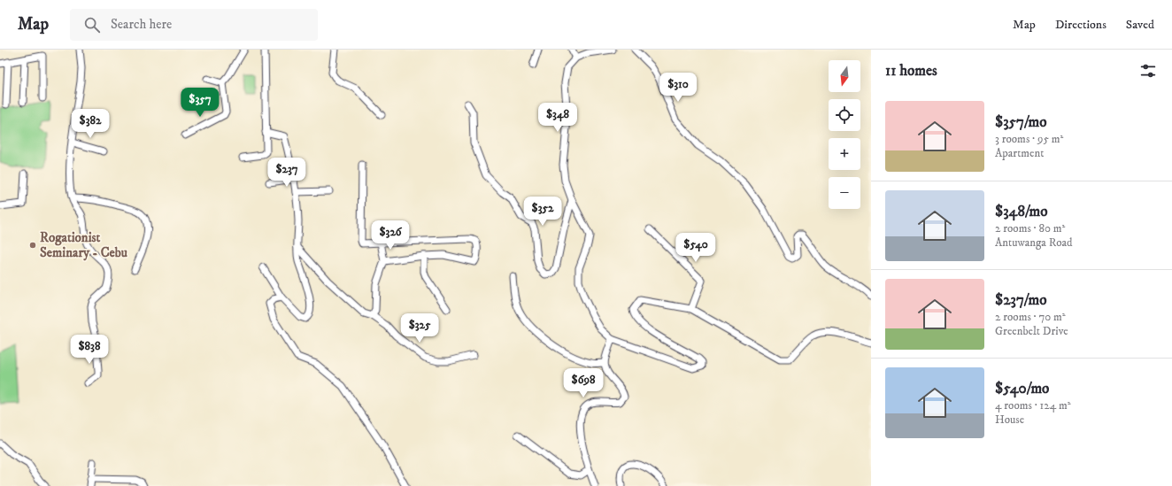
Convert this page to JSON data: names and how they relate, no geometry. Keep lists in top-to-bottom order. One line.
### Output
{"places":["Rogationist Seminary - Cebu"],"north":"bottom","page":{"header":"Map","search":"Search here","nav":["Map","Directions","Saved"],"heading":"11 homes","map_buttons":["+","−"],"price":["$310","$357","$348","$382","$237","$352","$326","$540","$325","$838","$698"],"list":[{"name":"$357/mo","note":"3 rooms · 95 m² · Apartment"},{"name":"$348/mo","note":"2 rooms · 80 m² · Antuwanga Road"},{"name":"$237/mo","note":"2 rooms · 70 m² · Greenbelt Drive"},{"name":"$540/mo","note":"4 rooms · 124 m² · House"}]}}
